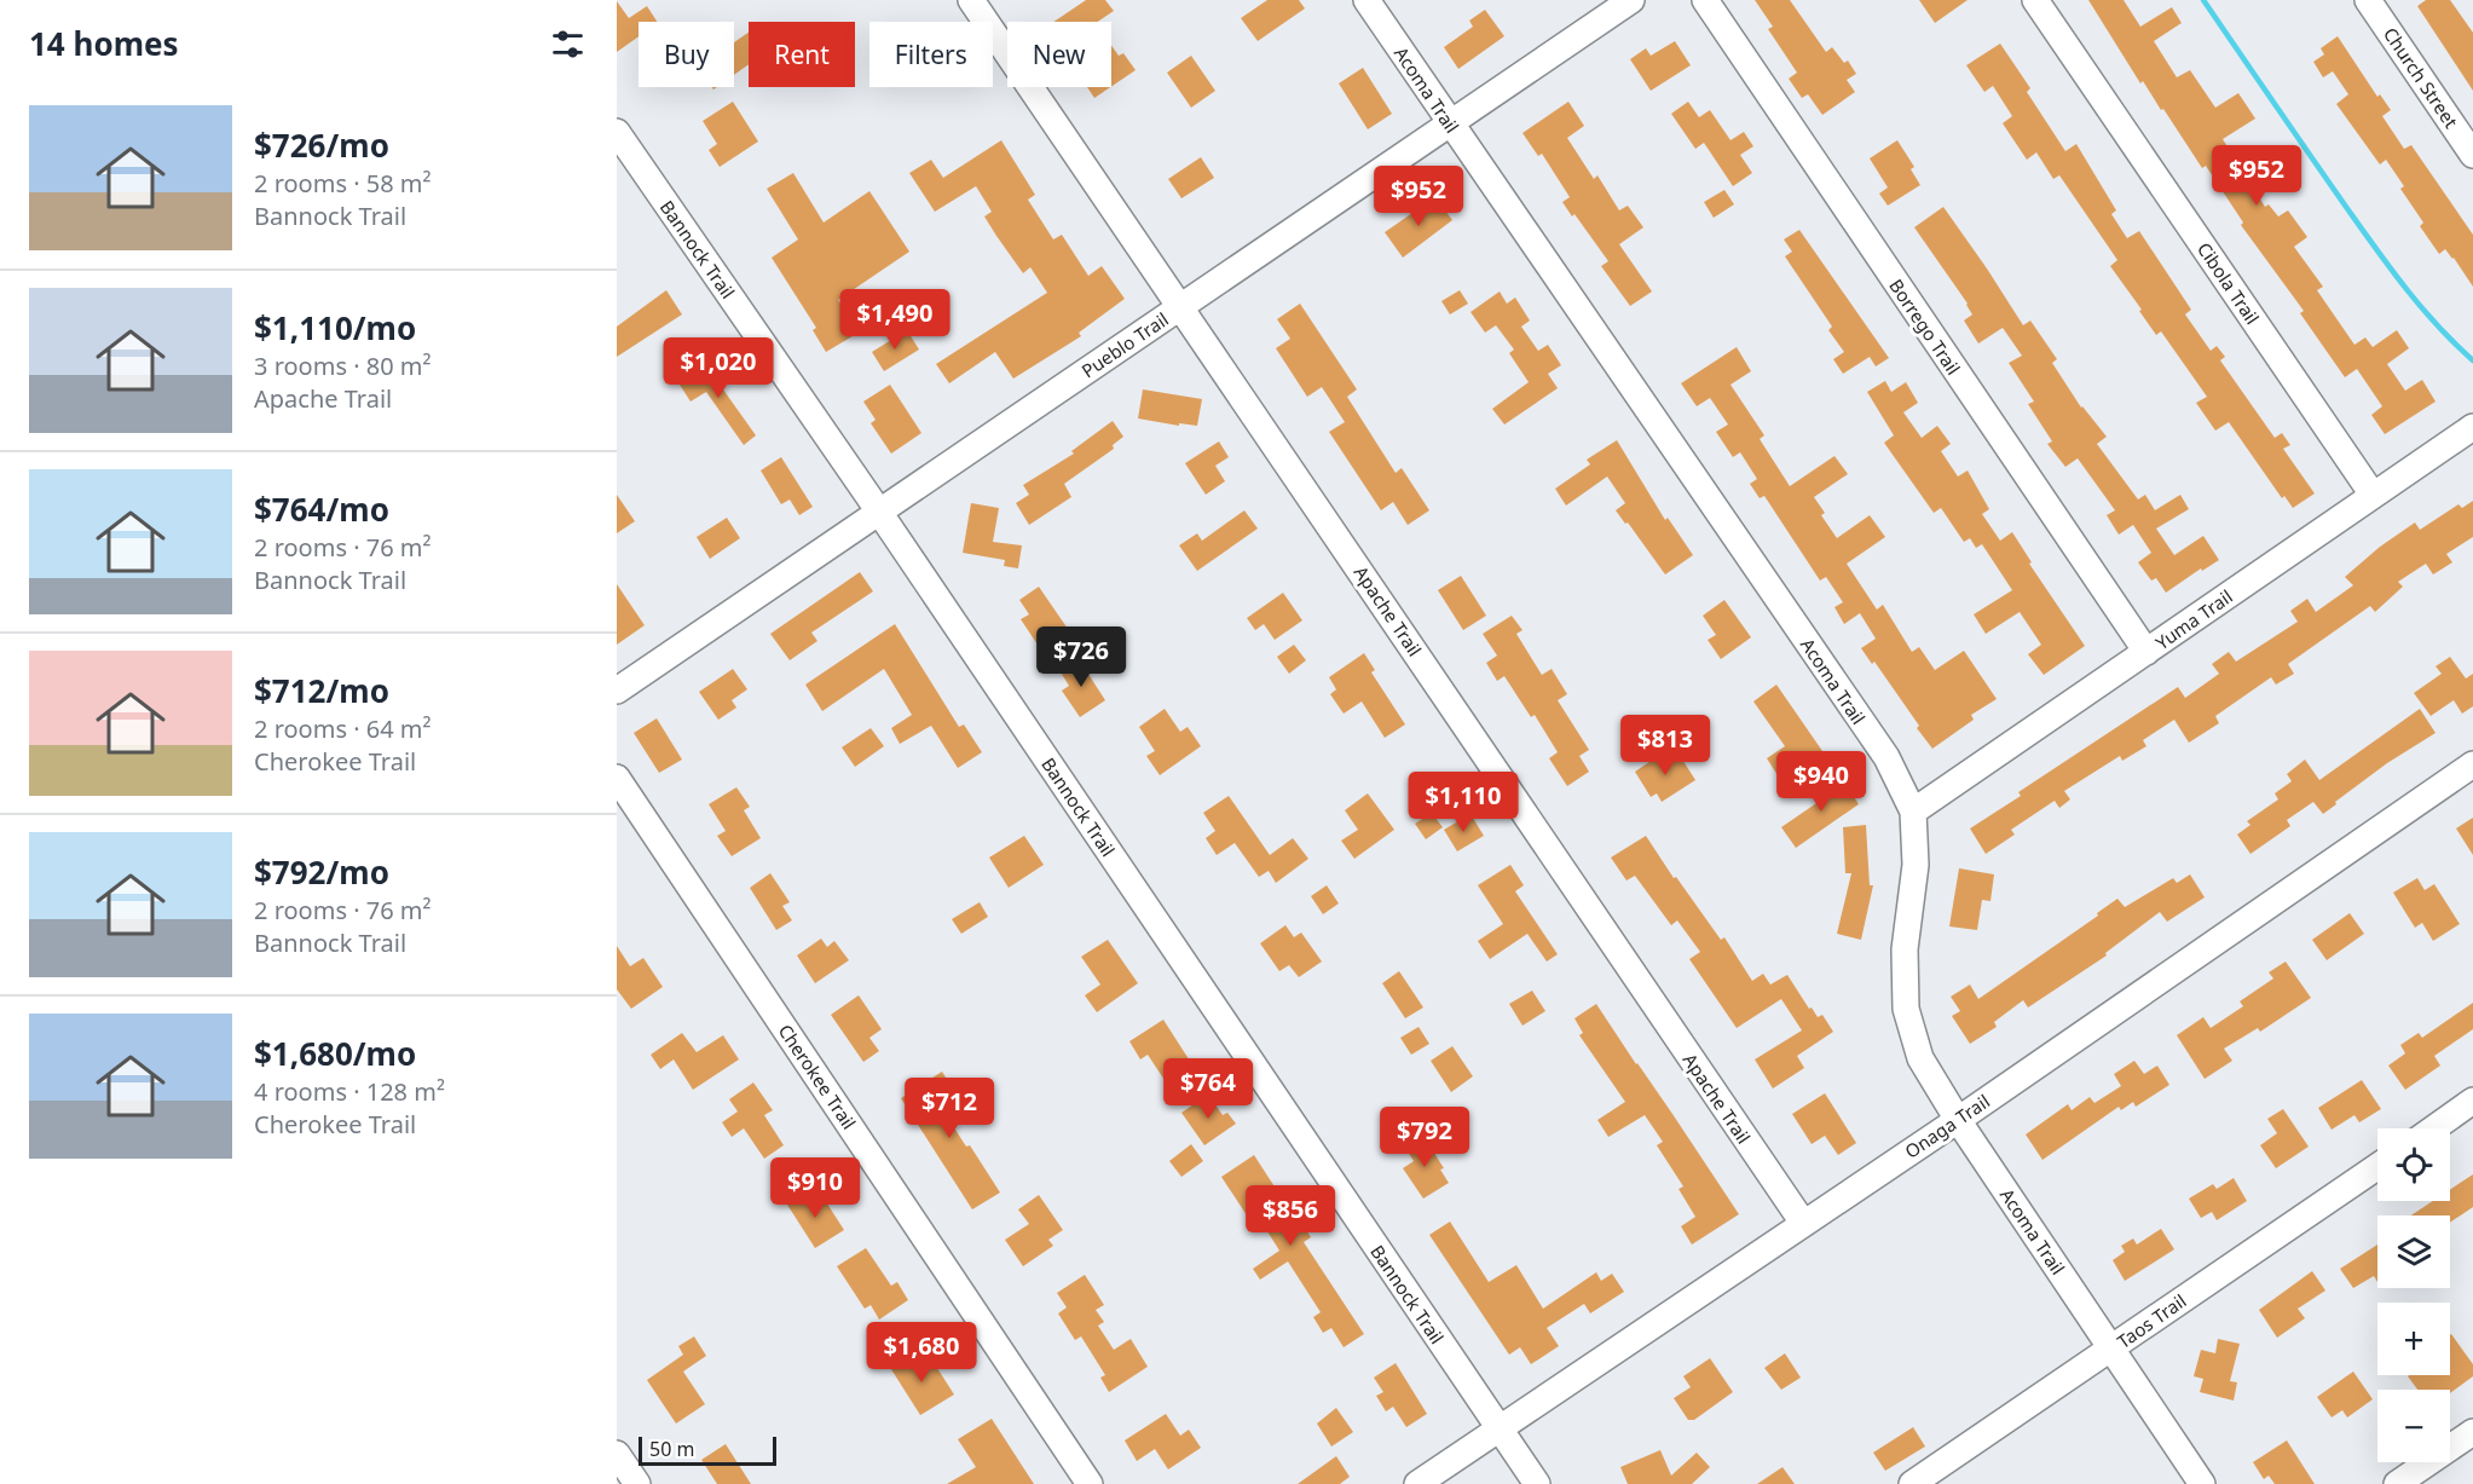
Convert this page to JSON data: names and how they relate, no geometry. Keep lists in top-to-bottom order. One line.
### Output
{"streets":{"street":["Church Street","Acoma Trail","Bannock Trail","Cibola Trail","Borrego Trail","Pueblo Trail","Apache Trail","Yuma Trail","Cherokee Trail","Onaga Trail","Taos Trail"]},"crossings":[["Acoma Trail","Pueblo Trail"],["Acoma Trail","Yuma Trail"],["Acoma Trail","Onaga Trail"],["Acoma Trail","Taos Trail"],["Bannock Trail","Pueblo Trail"],["Bannock Trail","Onaga Trail"],["Cibola Trail","Yuma Trail"],["Borrego Trail","Yuma Trail"],["Pueblo Trail","Apache Trail"],["Apache Trail","Onaga Trail"]],"scale_bar":"50 m","page":{"heading":"14 homes","chip":["Buy","Rent","Filters","New"],"list":[{"name":"$726/mo","note":"2 rooms · 58 m² · Bannock Trail"},{"name":"$1,110/mo","note":"3 rooms · 80 m² · Apache Trail"},{"name":"$764/mo","note":"2 rooms · 76 m² · Bannock Trail"},{"name":"$712/mo","note":"2 rooms · 64 m² · Cherokee Trail"},{"name":"$792/mo","note":"2 rooms · 76 m² · Bannock Trail"},{"name":"$1,680/mo","note":"4 rooms · 128 m² · Cherokee Trail"}],"price":["$952","$952","$1,490","$1,020","$726","$813","$940","$1,110","$764","$712","$792","$910","$856","$1,680"],"map_buttons":["+","−"],"scale":"50 m"}}
